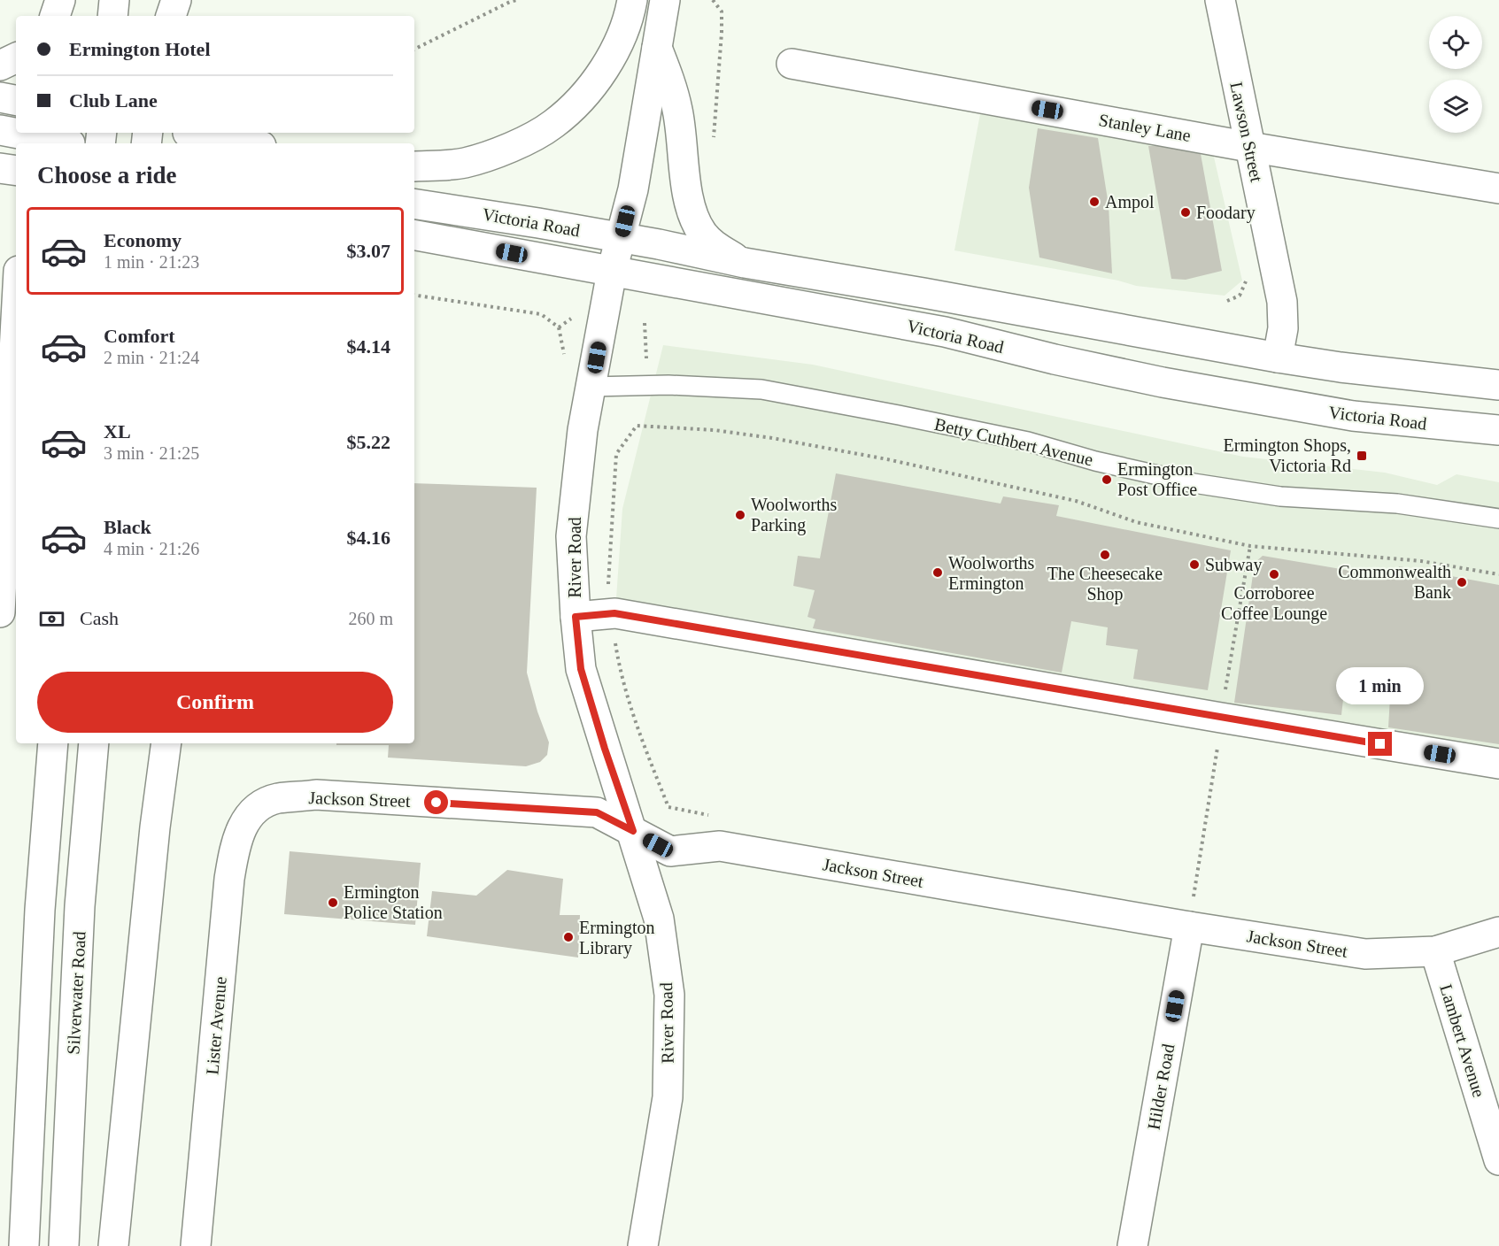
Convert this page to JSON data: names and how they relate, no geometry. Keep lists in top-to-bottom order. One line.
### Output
{"streets":{"main road":["Stanley Lane","Lawson Street","Victoria Road","River Road","Jackson Street","Silverwater Road","Lister Avenue","Lambert Avenue","Hilder Road"],"lane":["Betty Cuthbert Avenue"]},"crossings":[["Stanley Lane","Lawson Street"],["Lawson Street","Victoria Road"],["Victoria Road","River Road"],["Betty Cuthbert Avenue","River Road"],["River Road","Jackson Street"],["Jackson Street","Lister Avenue"],["Jackson Street","Lambert Avenue"],["Jackson Street","Hilder Road"]],"places":{"other":["Ampol","Foodary","Ermington Post Office","Woolworths Parking","The Cheesecake Shop","Subway","Woolworths Ermington","Corroboree Coffee Lounge","Commonwealth Bank","Ermington Police Station","Ermington Library"],"transit":["Ermington Shops, Victoria Rd"]},"page":{"banner":["Ermington Hotel","Club Lane"],"heading":"Choose a ride","list":[{"name":"Economy","note":"1 min · 21:23","value":"$3.07"},{"name":"Comfort","note":"2 min · 21:24","value":"$4.14"},{"name":"XL","note":"3 min · 21:25","value":"$5.22"},{"name":"Black","note":"4 min · 21:26","value":"$4.16"}],"pay":["Cash","260 m"],"buttons":"Confirm","bubble":"1 min"}}
